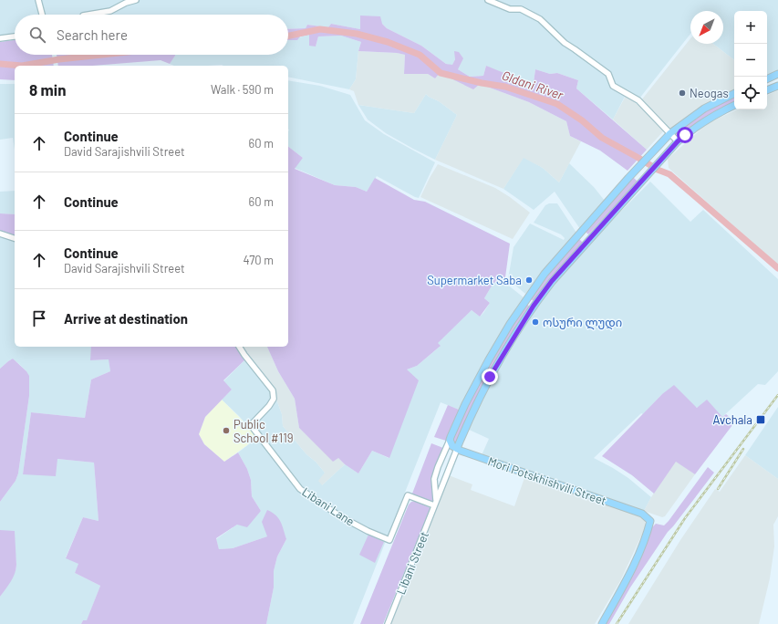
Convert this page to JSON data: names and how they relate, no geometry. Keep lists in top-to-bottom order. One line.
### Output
{"streets":{"main road":["Mori Potskhishvili Street"],"street":["Libani Lane","Libani Street"]},"crossings":[["Mori Potskhishvili Street","Libani Street"],["Libani Lane","Libani Street"]],"water":["Gldani River"],"places":{"other":["Neogas","Supermarket Saba","ოსური ლუდი","Public School #119"],"transit":["Avchala"]},"north":"bottom left","page":{"map_buttons":["+","−"],"search":"Search here","heading":["8 min","Walk · 590 m"],"list":[["Continue","David Sarajishvili Street","60 m"],["Continue","60 m"],["Continue","David Sarajishvili Street","470 m"],"Arrive at destination"]}}
